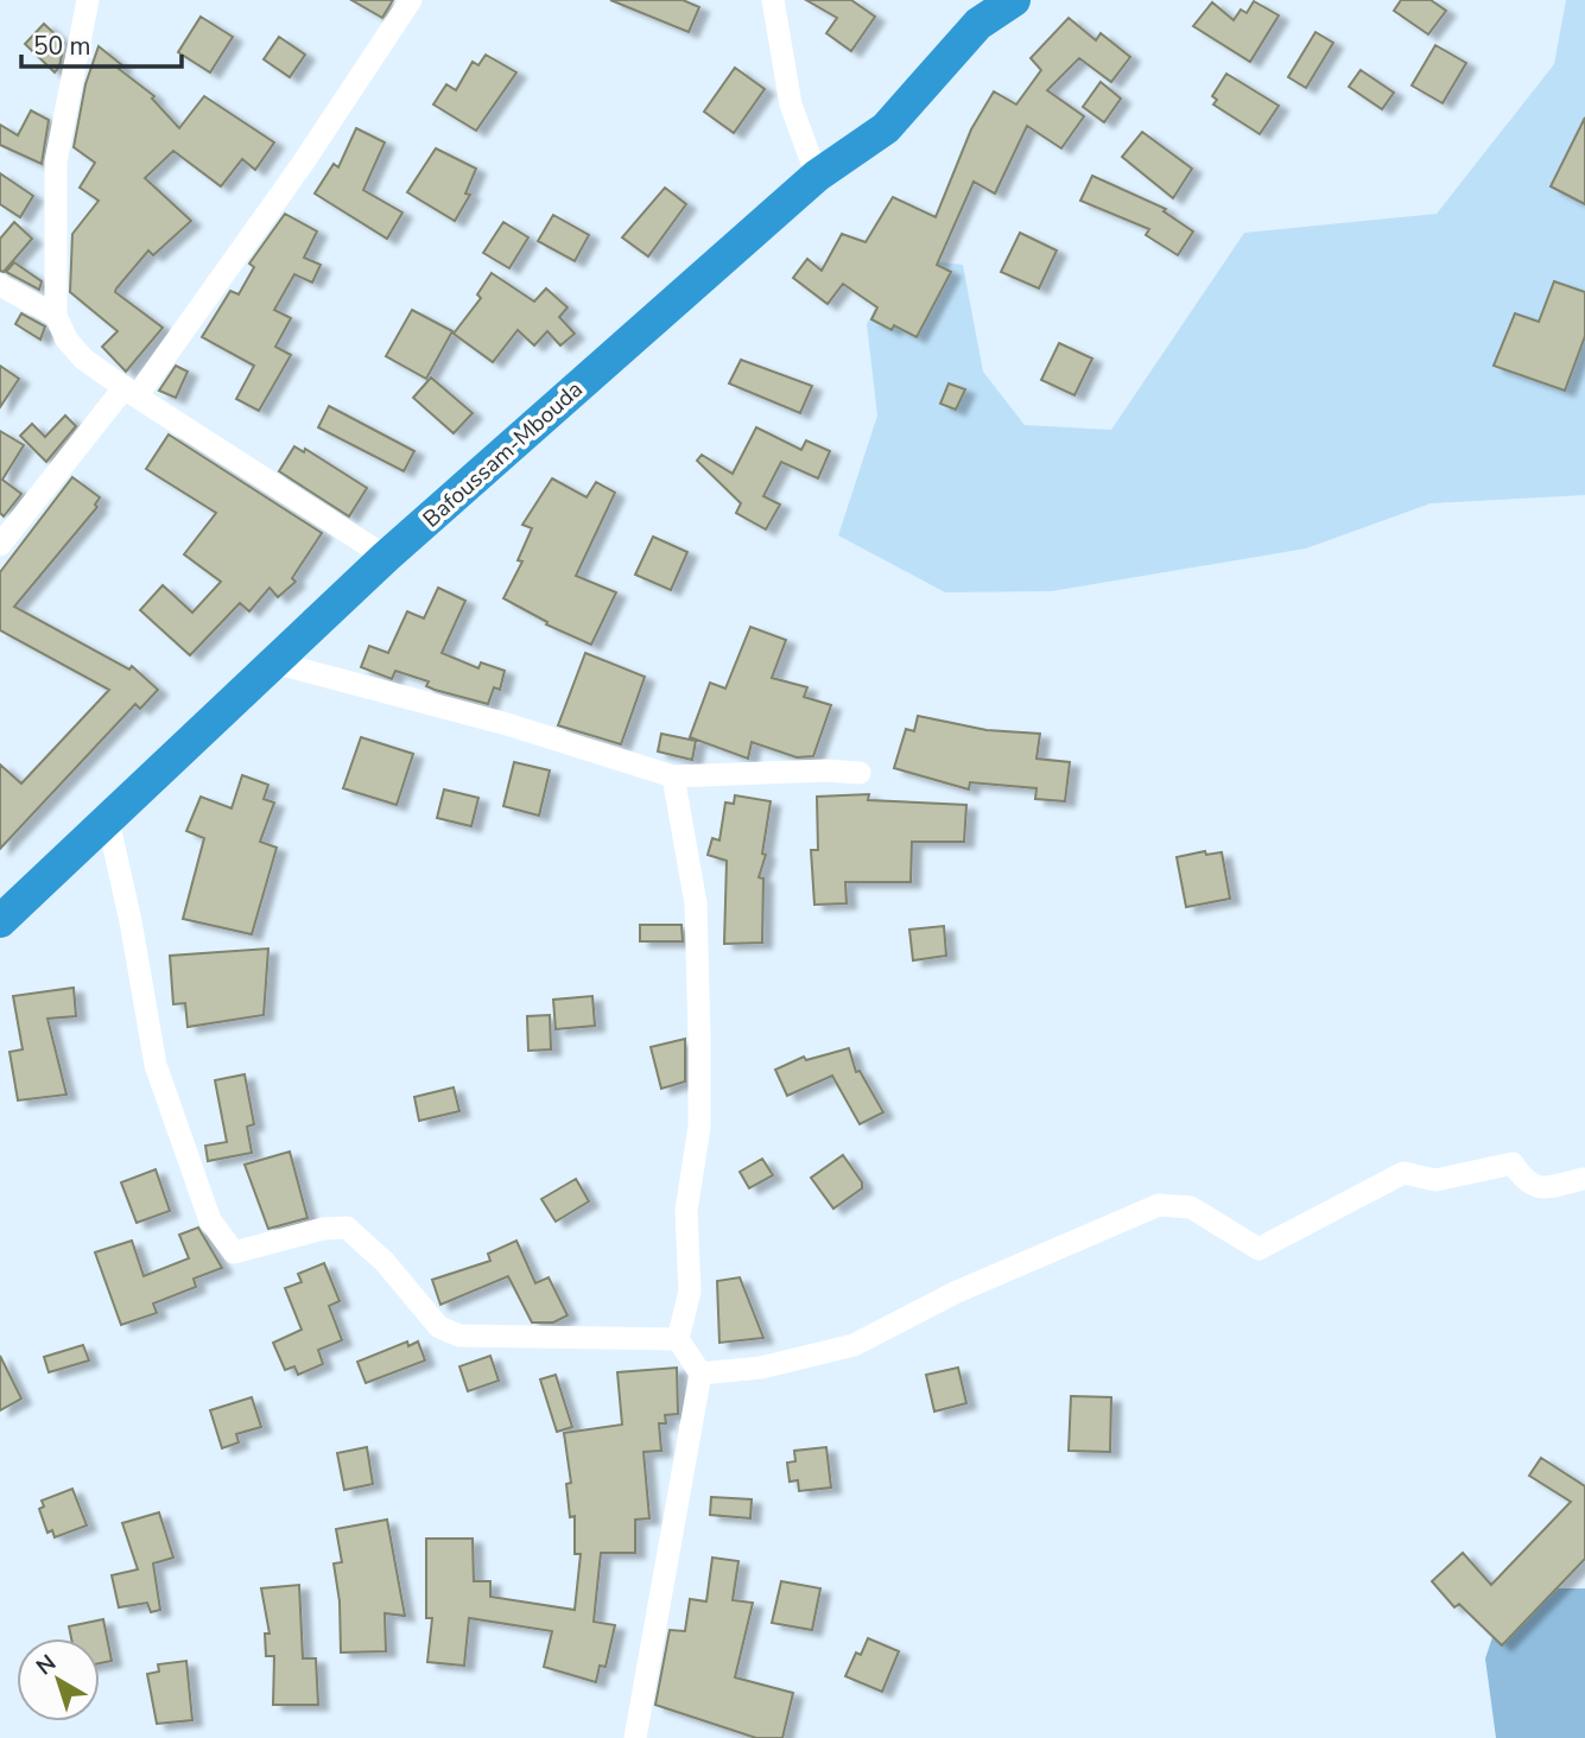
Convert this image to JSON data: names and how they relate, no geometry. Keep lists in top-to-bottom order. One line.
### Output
{"streets":{"highway":["Bafoussam-Mbouda"]},"scale_bar":"50 m","north":"top left"}
